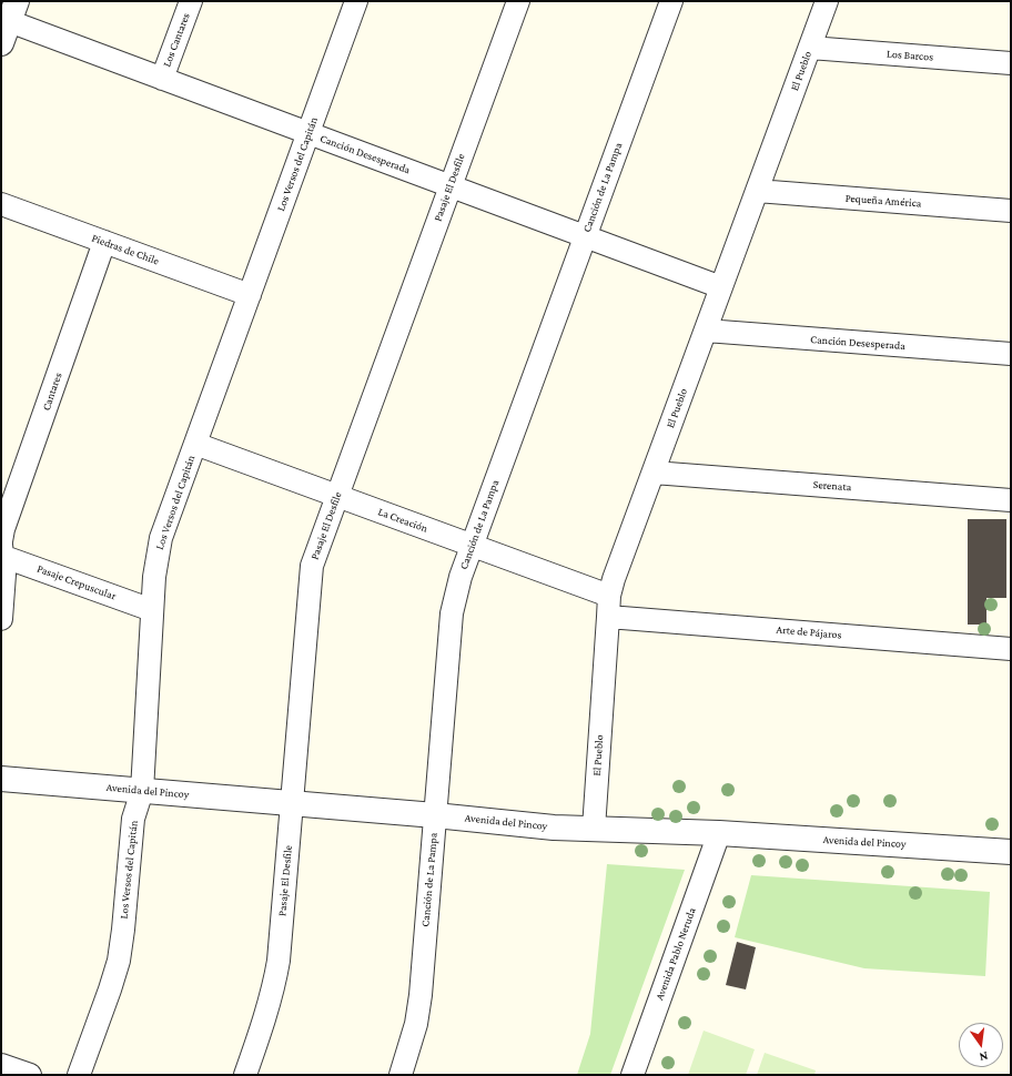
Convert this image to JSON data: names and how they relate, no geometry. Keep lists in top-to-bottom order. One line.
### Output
{"streets":{"street":["Los Cantares","Los Barcos","El Pueblo","Canción Desesperada","Los Versos del Capitán","Pasaje El Desfile","Canción de La Pampa","Pequeña América","Piedras de Chile","Cantares","Serenata","La Creación","Pasaje Crepuscular","Arte de Pájaros","Avenida del Pincoy","Avenida Pablo Neruda"]},"crossings":[["Los Cantares","Canción Desesperada"],["Los Barcos","El Pueblo"],["El Pueblo","Canción Desesperada"],["El Pueblo","Pequeña América"],["El Pueblo","Serenata"],["El Pueblo","La Creación"],["El Pueblo","Arte de Pájaros"],["El Pueblo","Avenida del Pincoy"],["Canción Desesperada","Los Versos del Capitán"],["Canción Desesperada","Pasaje El Desfile"],["Canción Desesperada","Canción de La Pampa"],["Los Versos del Capitán","Piedras de Chile"],["Los Versos del Capitán","La Creación"],["Los Versos del Capitán","Pasaje Crepuscular"],["Los Versos del Capitán","Avenida del Pincoy"],["Pasaje El Desfile","La Creación"],["Pasaje El Desfile","Avenida del Pincoy"],["Canción de La Pampa","La Creación"],["Canción de La Pampa","Avenida del Pincoy"],["Piedras de Chile","Cantares"],["La Creación","Arte de Pájaros"],["Avenida del Pincoy","Avenida Pablo Neruda"]],"north":"bottom"}
